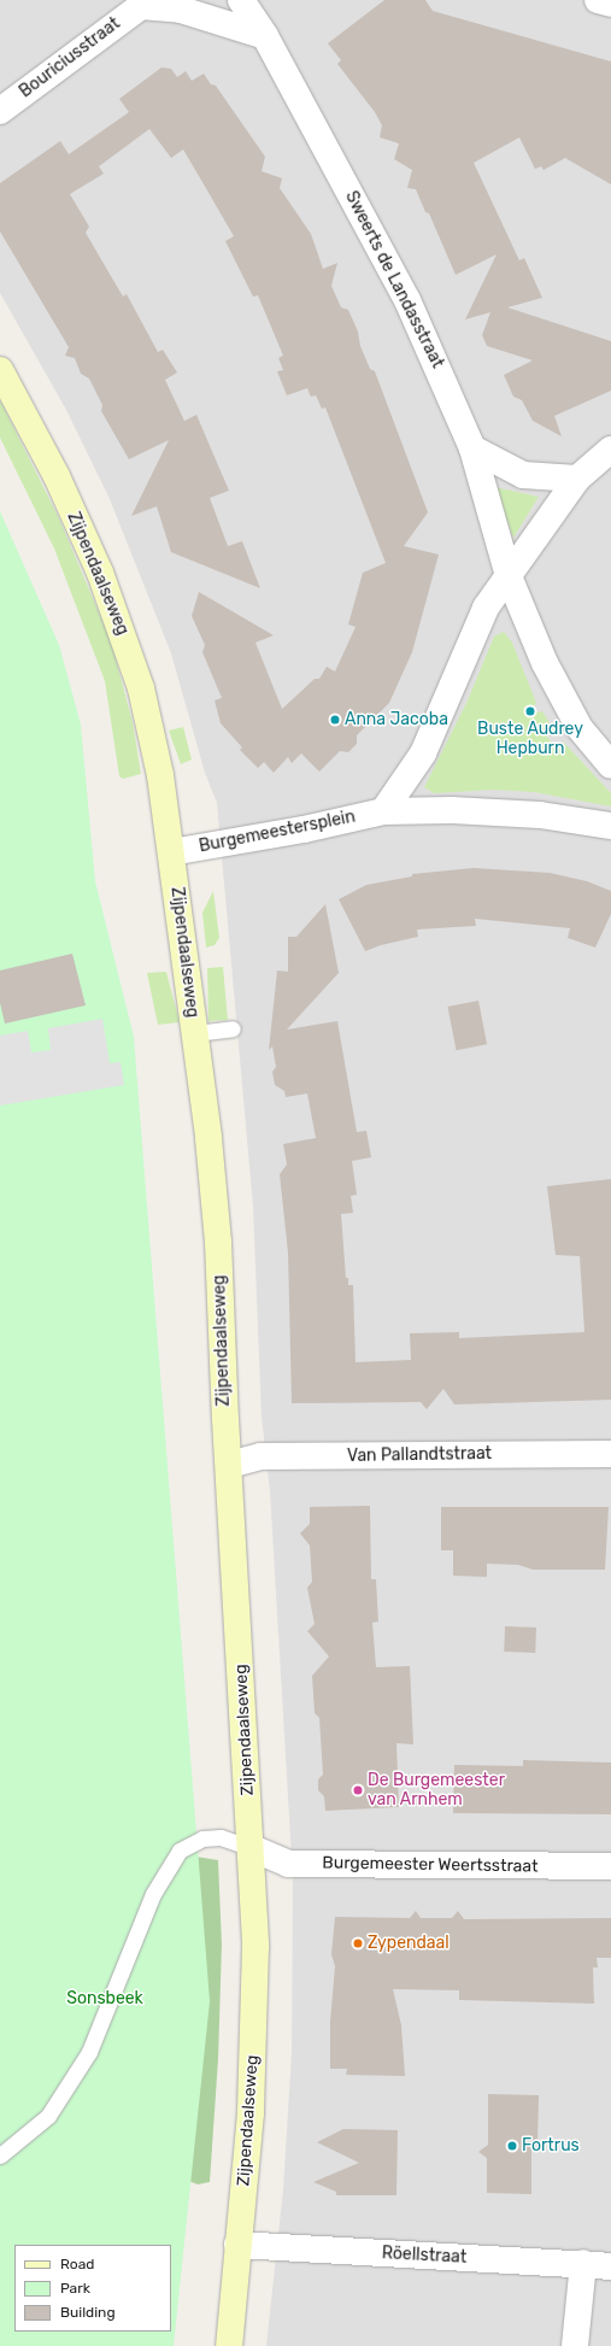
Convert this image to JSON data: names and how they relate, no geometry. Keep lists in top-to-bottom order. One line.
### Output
{"streets":{"main road":["Zijpendaalseweg"],"street":["Bouriciusstraat","Sweerts de Landasstraat","Burgemeestersplein","Van Pallandtstraat","Burgemeester Weertsstraat","Röellstraat"]},"crossings":[["Bouriciusstraat","Sweerts de Landasstraat"],["Zijpendaalseweg","Burgemeestersplein"],["Zijpendaalseweg","Van Pallandtstraat"],["Zijpendaalseweg","Burgemeester Weertsstraat"],["Zijpendaalseweg","Röellstraat"]],"parks":["Sonsbeek"],"places":["Buste Audrey Hepburn","Anna Jacoba","De Burgemeester van Arnhem","Zypendaal","Fortrus"],"legend":["Road","Park","Building"]}
